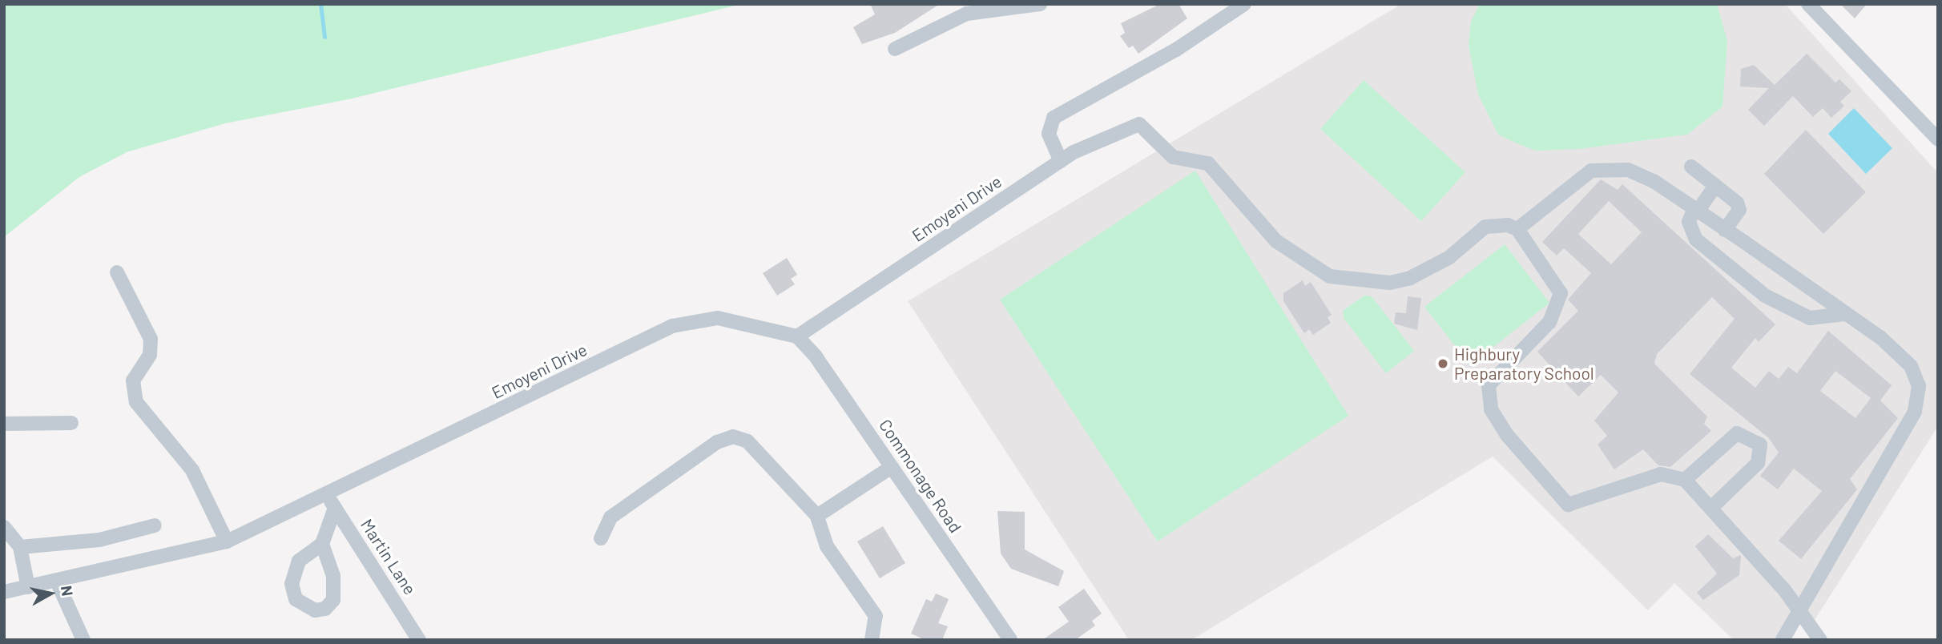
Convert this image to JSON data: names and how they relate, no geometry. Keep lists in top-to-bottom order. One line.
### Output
{"streets":{"street":["Emoyeni Drive","Commonage Road","Martin Lane"]},"crossings":[["Emoyeni Drive","Commonage Road"],["Emoyeni Drive","Martin Lane"]],"places":["Highbury Preparatory School"],"north":"right"}
